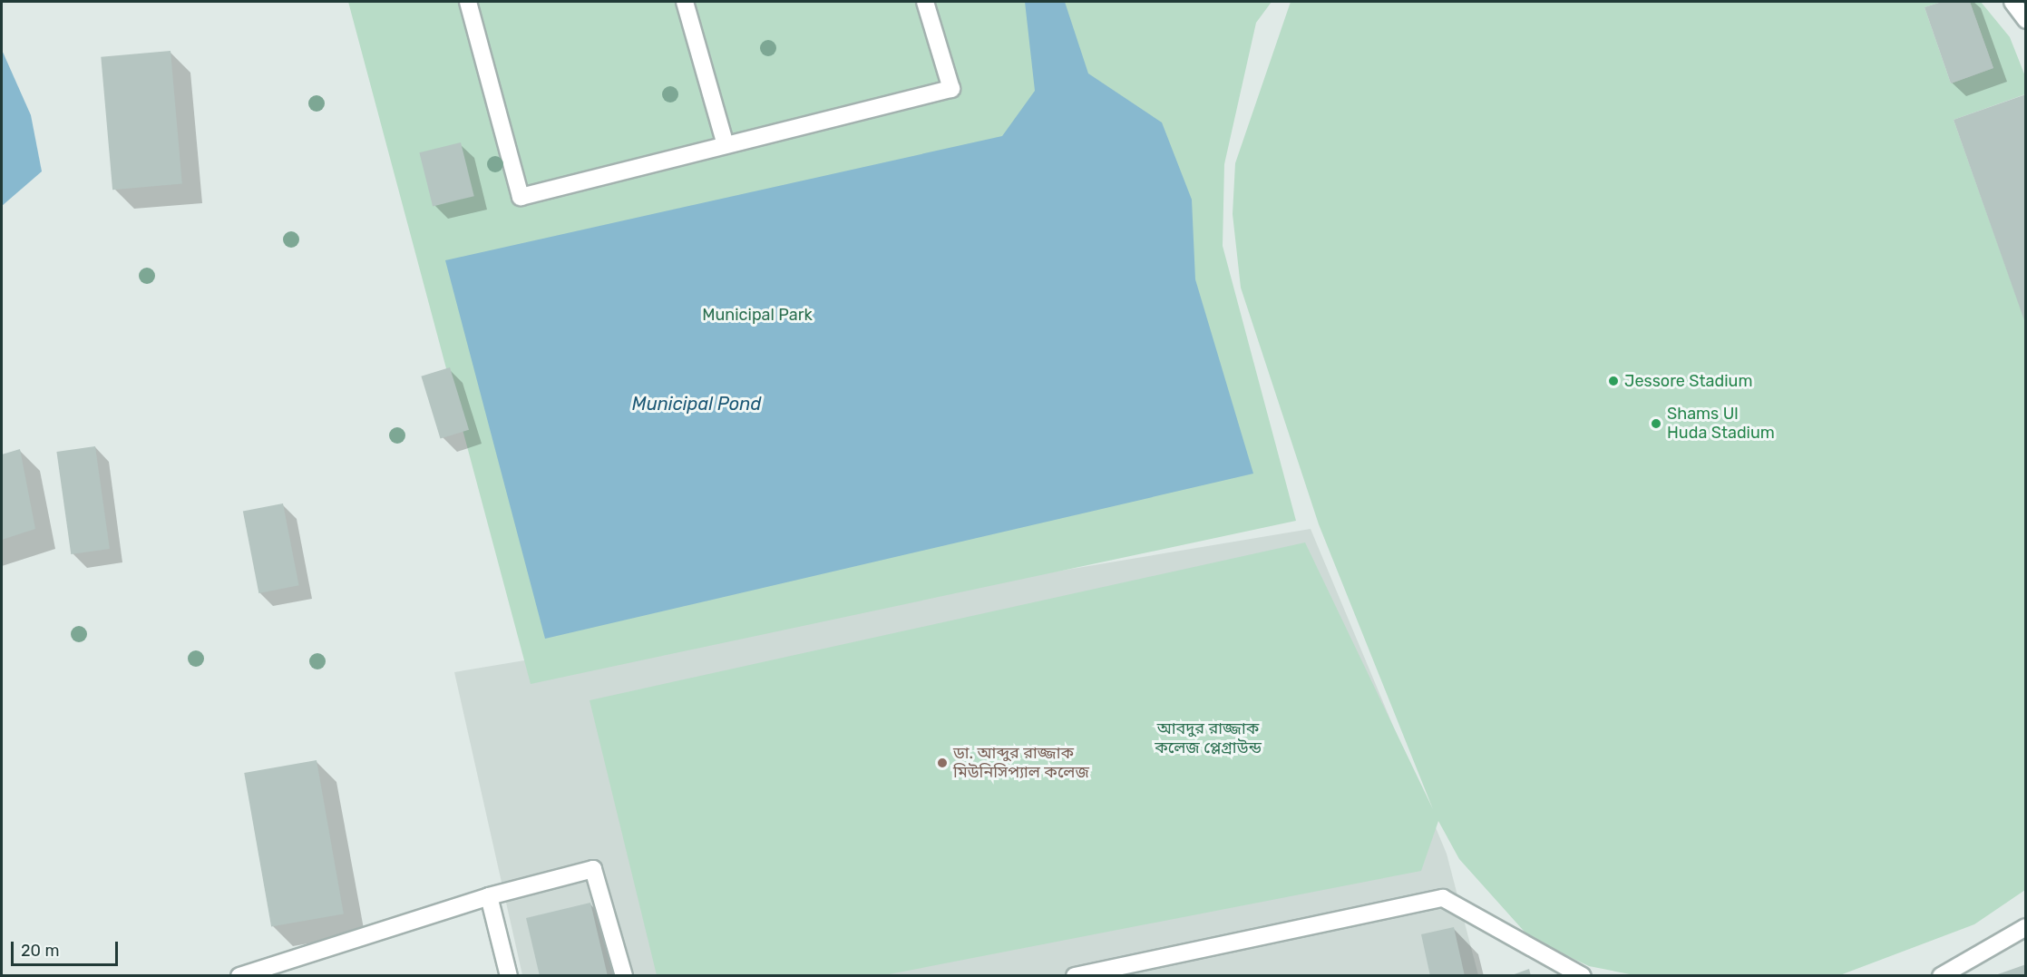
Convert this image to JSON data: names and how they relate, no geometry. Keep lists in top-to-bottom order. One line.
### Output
{"water":["Municipal Pond"],"parks":["Municipal Park","আবদুর রাজ্জাক কলেজ প্লেগ্রাউন্ড"],"places":["Jessore Stadium","Shams Ul Huda Stadium","ডা. আব্দুর রাজ্জাক মিউনিসিপ্যাল কলেজ"],"scale_bar":"20 m"}
